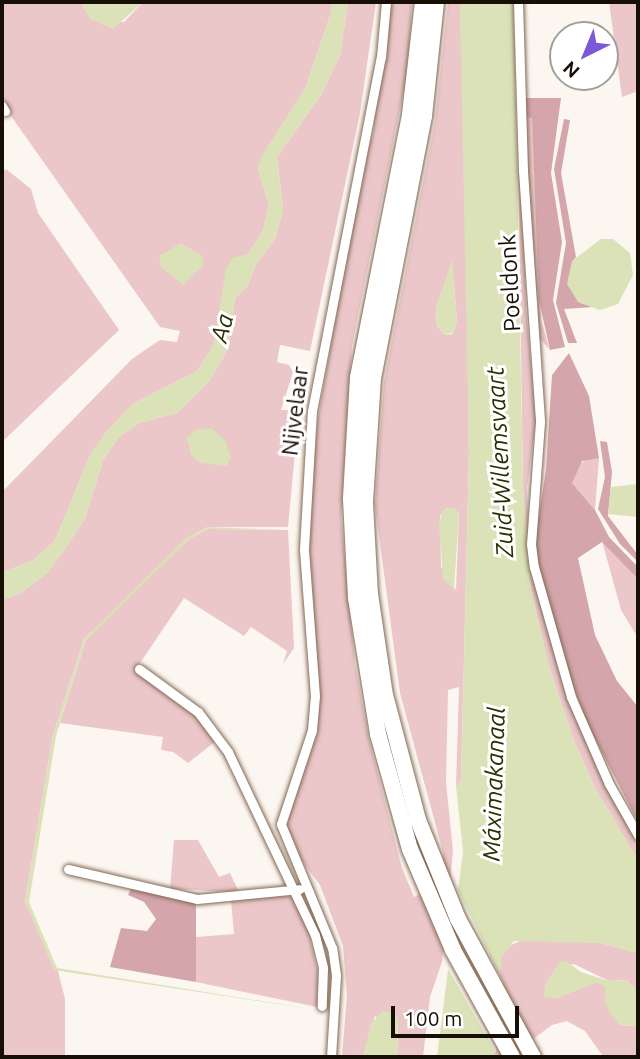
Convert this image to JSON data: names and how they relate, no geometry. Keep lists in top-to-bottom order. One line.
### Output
{"streets":{"street":["Poeldonk","Nijvelaar"]},"water":["Aa","Zuid-Willemsvaart","Máximakanaal"],"scale_bar":"100 m","north":"bottom left"}
